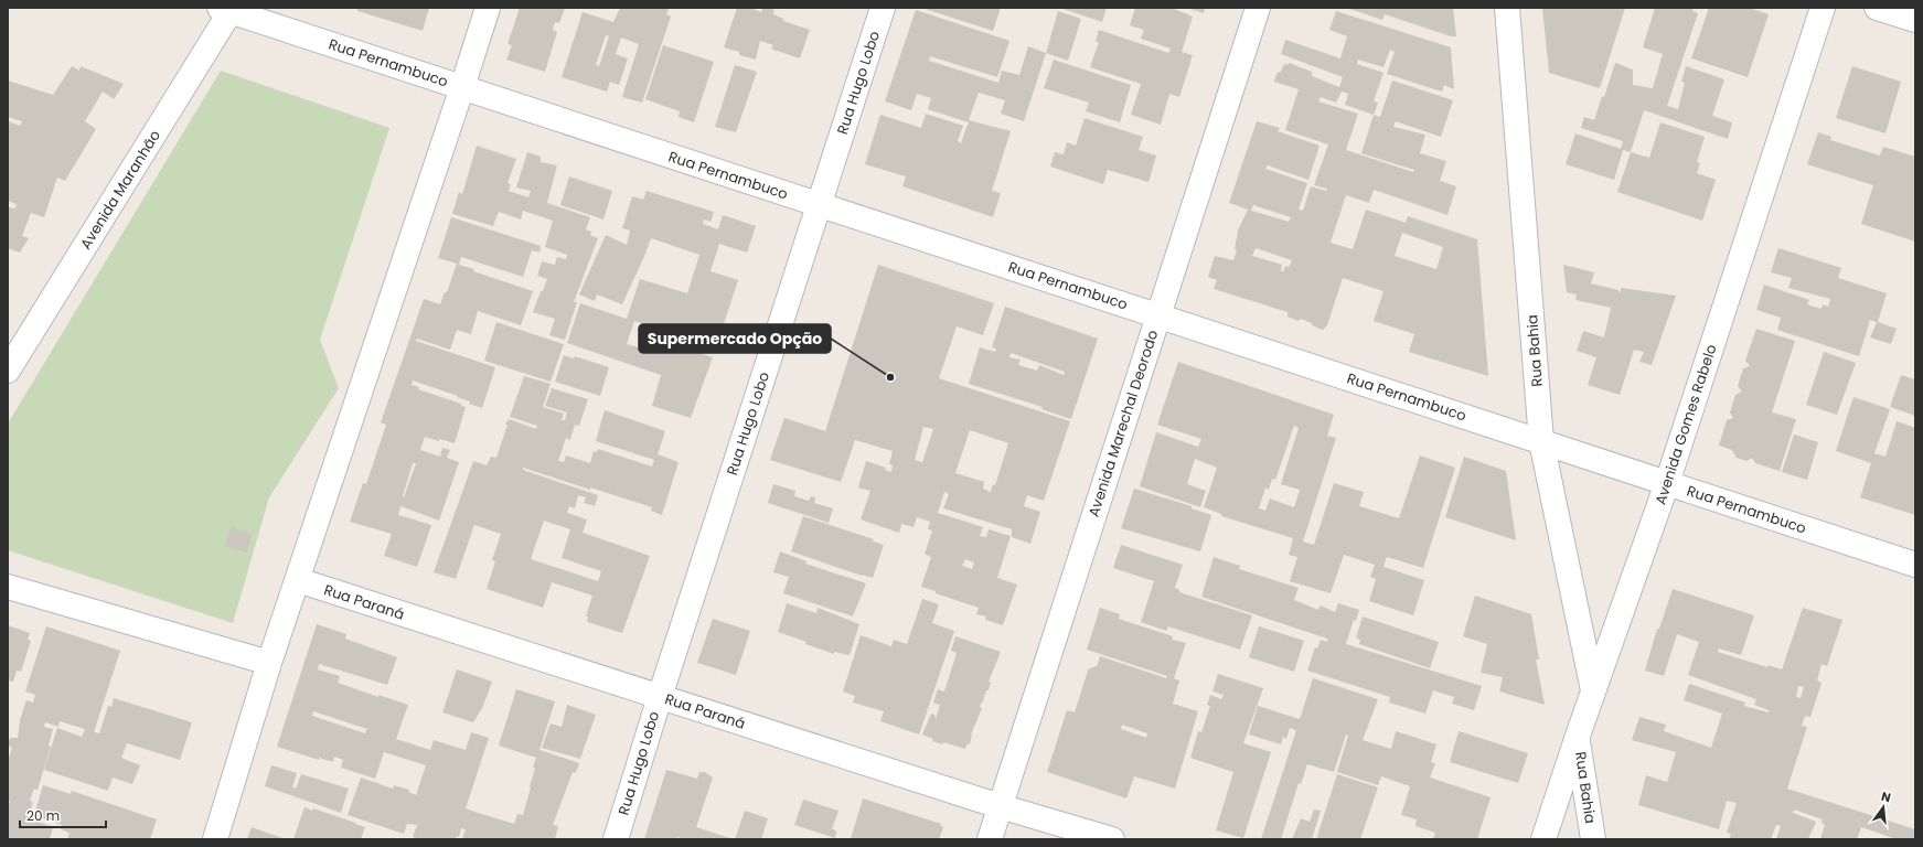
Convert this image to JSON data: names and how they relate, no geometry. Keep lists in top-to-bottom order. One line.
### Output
{"streets":{"street":["Rua Pernambuco","Rua Hugo Lobo","Avenida Maranhão","Rua Bahia","Avenida Marechal Deorodo","Avenida Gomes Rabelo","Rua Paraná"]},"crossings":[["Rua Pernambuco","Rua Hugo Lobo"],["Rua Pernambuco","Avenida Maranhão"],["Rua Pernambuco","Rua Bahia"],["Rua Pernambuco","Avenida Marechal Deorodo"],["Rua Pernambuco","Avenida Gomes Rabelo"],["Rua Hugo Lobo","Rua Paraná"],["Rua Bahia","Avenida Gomes Rabelo"],["Avenida Marechal Deorodo","Rua Paraná"]],"places":["Supermercado Opção"],"scale_bar":"20 m","north":"top"}
